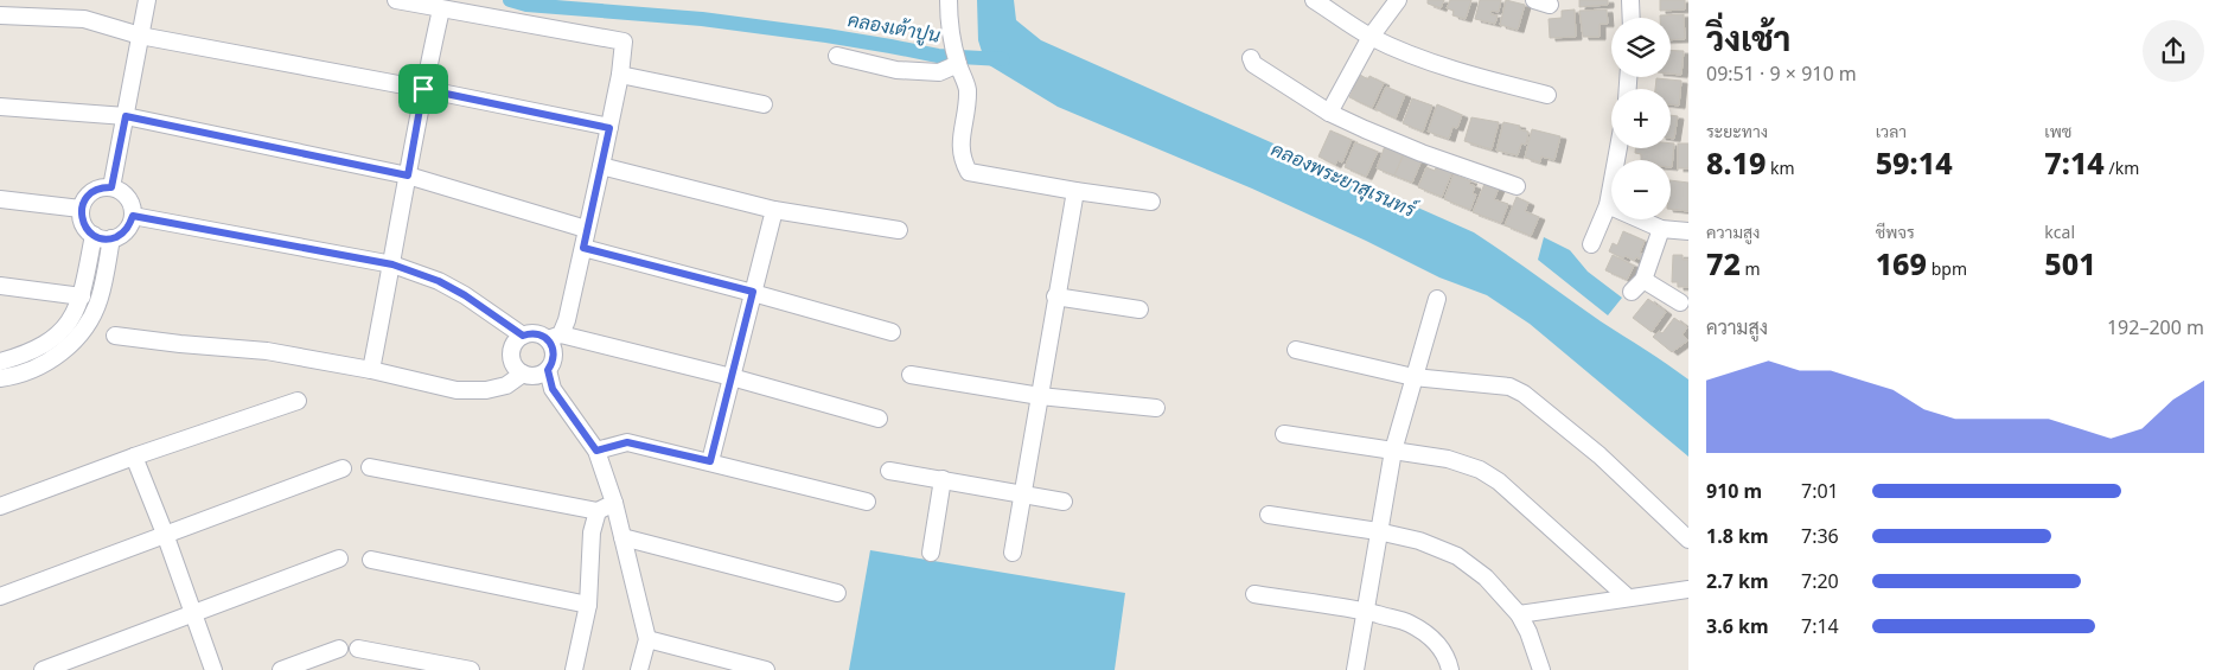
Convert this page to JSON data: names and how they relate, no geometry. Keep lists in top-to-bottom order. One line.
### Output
{"water":["คลองเต้าปูน","คลองพระยาสุเรนทร์"],"page":{"heading":["วิ่งเช้า","09:51 · 9 × 910 m"],"map_buttons":["+","−"],"stats":[["ระยะทาง","8.19 km"],["เวลา","59:14"],["เพซ","7:14 /km"],["ความสูง","72 m"],["ชีพจร","169 bpm"],["kcal","501"]],"chart":["ความสูง","192–200 m"],"list":[{"name":"910 m","note":"7:01"},{"name":"1.8 km","note":"7:36"},{"name":"2.7 km","note":"7:20"},{"name":"3.6 km","note":"7:14"}]}}
